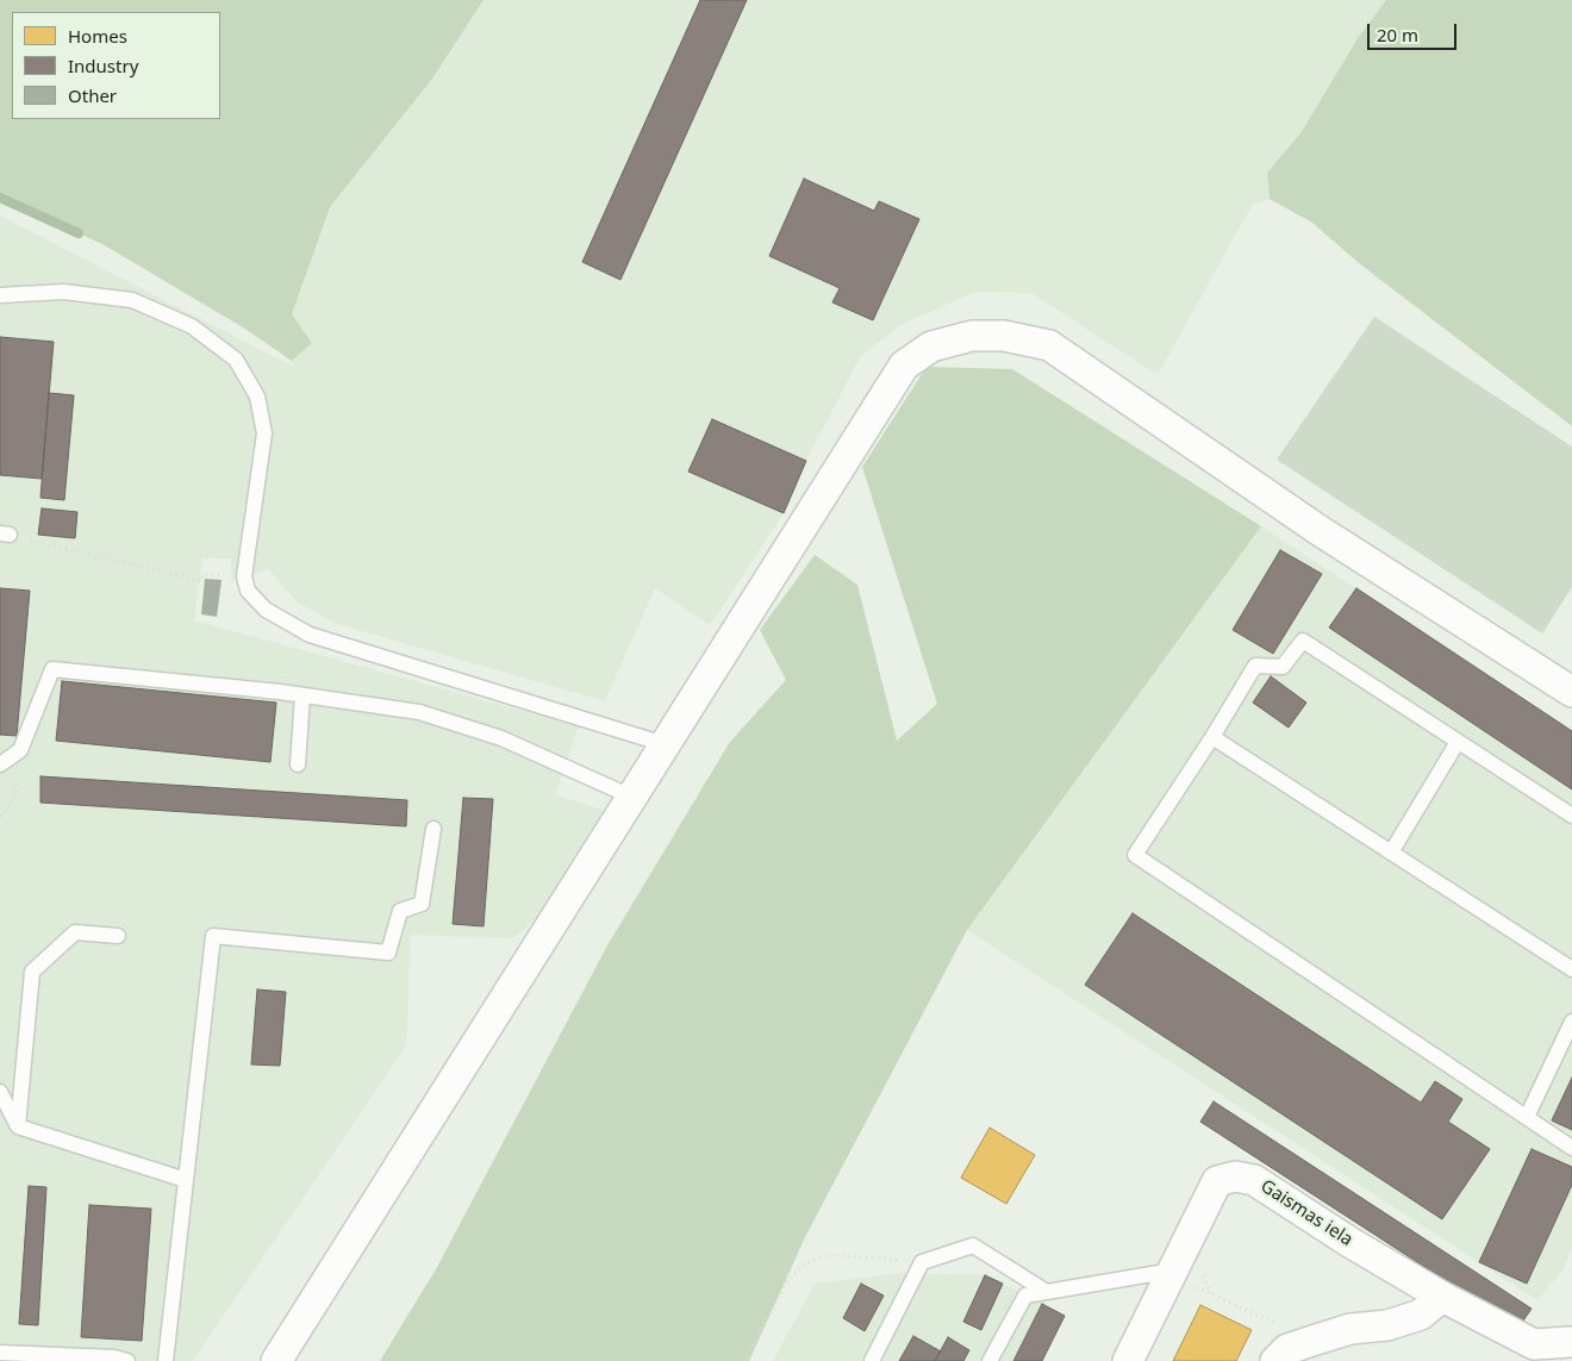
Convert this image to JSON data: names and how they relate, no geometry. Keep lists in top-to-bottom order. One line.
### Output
{"streets":{"street":["Gaismas iela"]},"legend":["Homes","Industry","Other"],"scale_bar":"20 m"}
